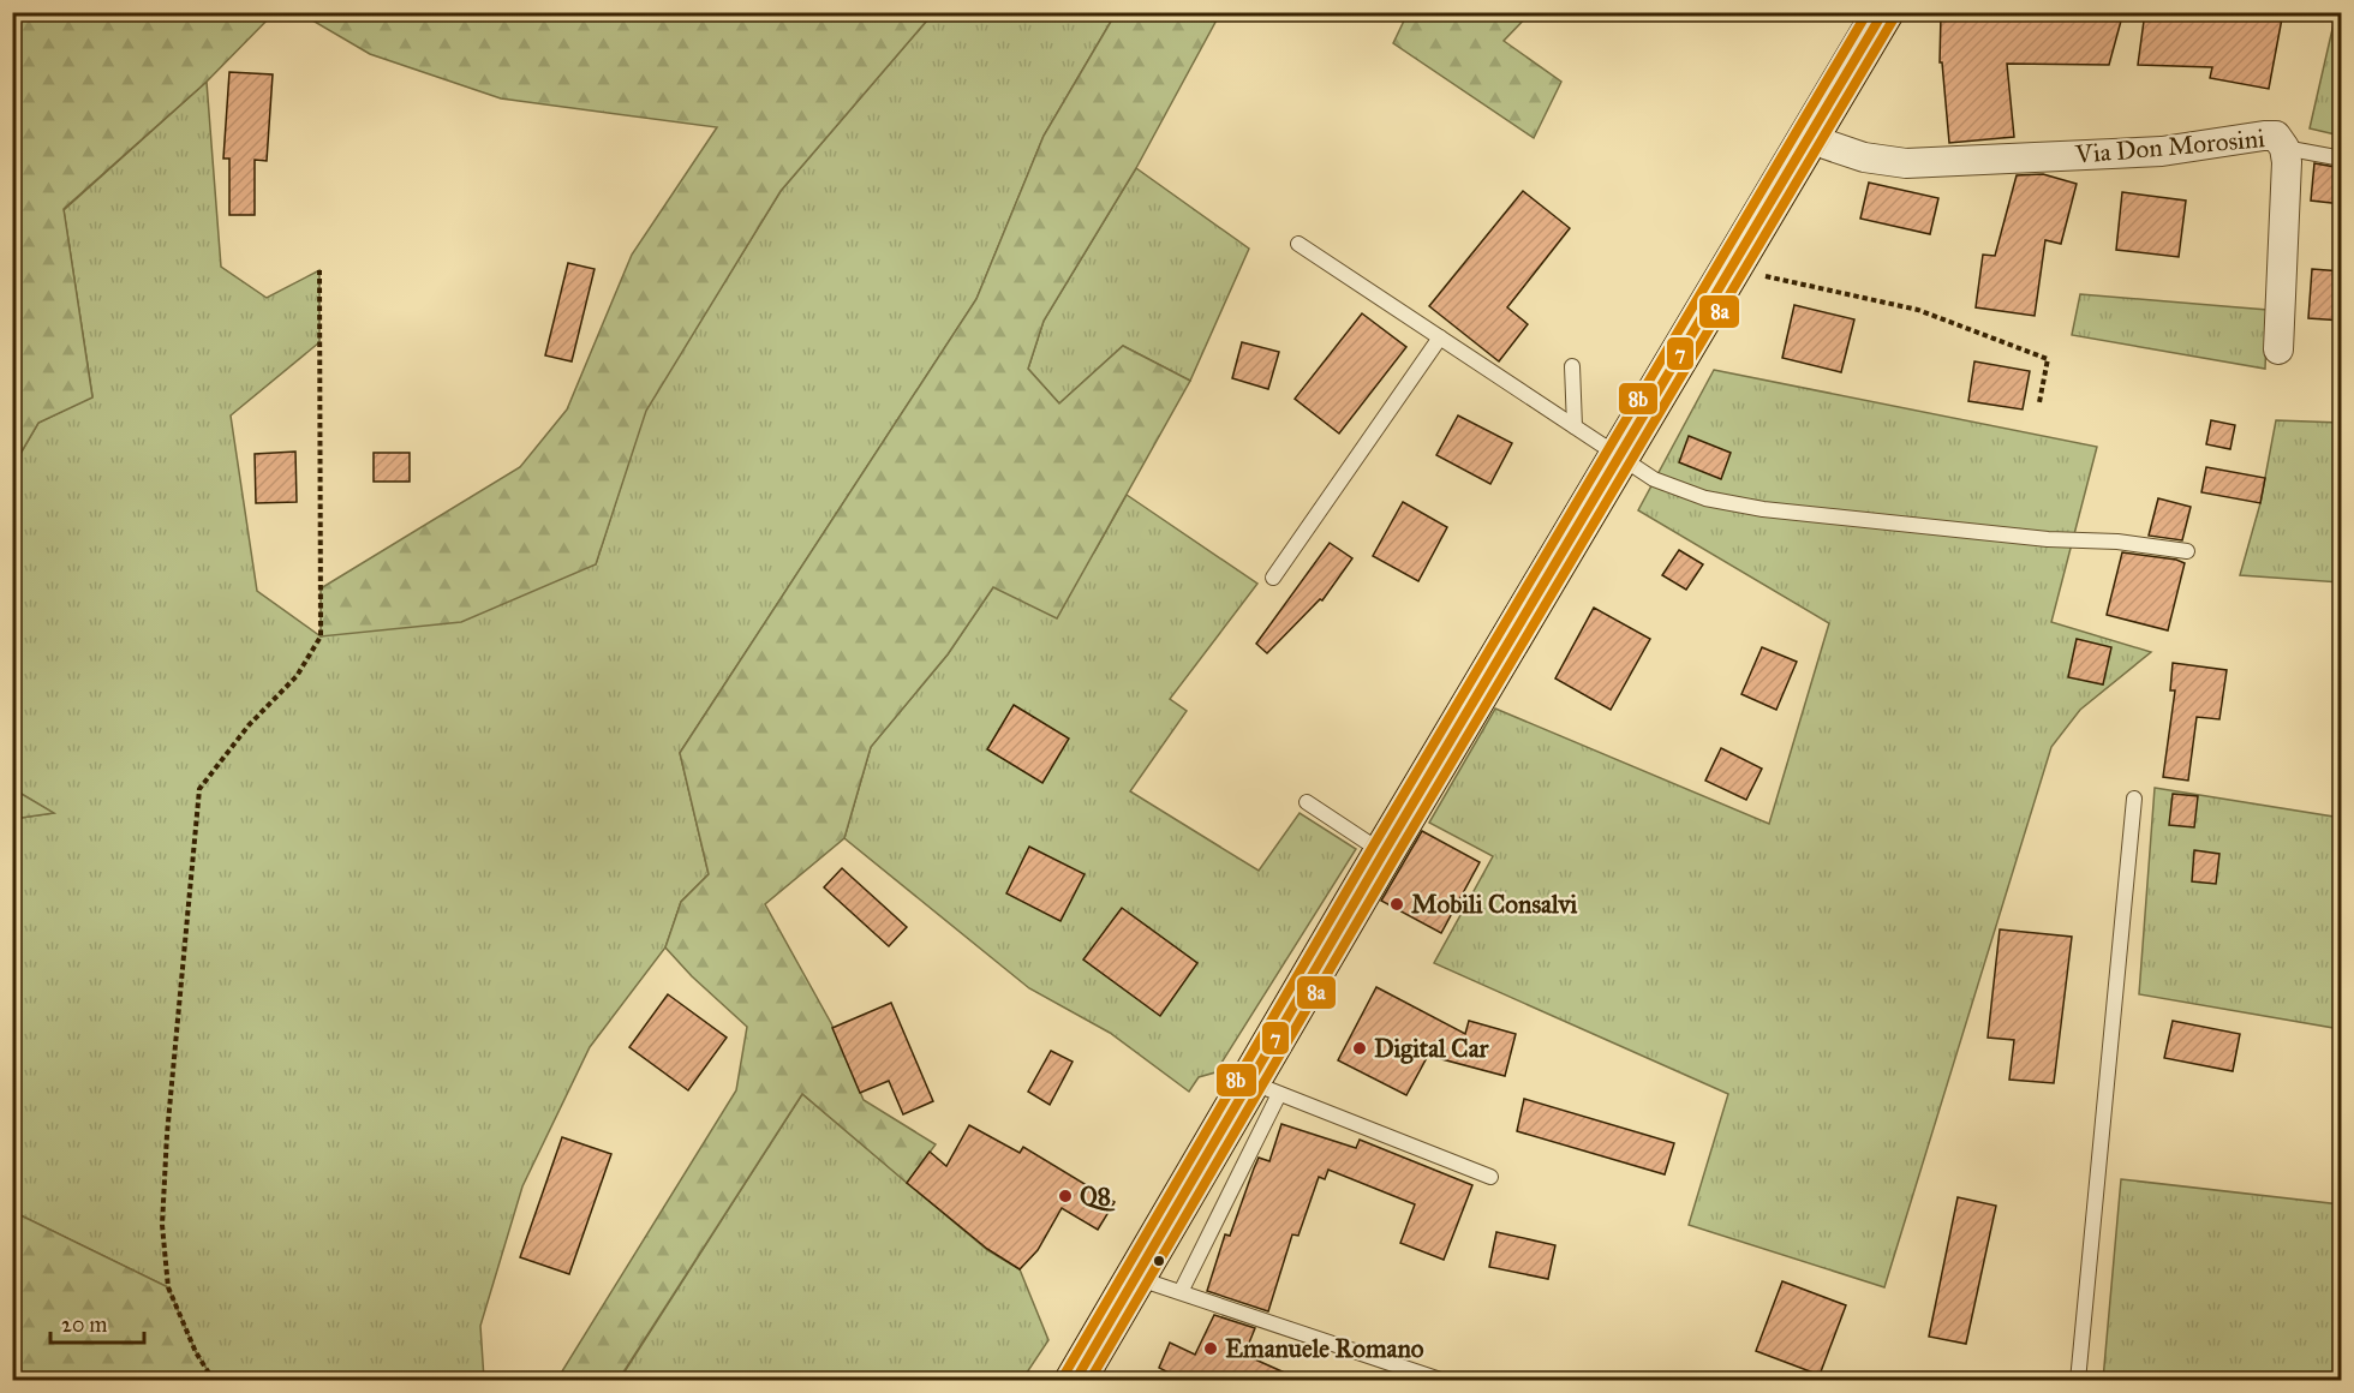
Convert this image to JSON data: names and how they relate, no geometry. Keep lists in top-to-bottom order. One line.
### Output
{"streets":{"street":["Via Don Morosini"]},"places":["Mobili Consalvi","Digital Car","Q8","Emanuele Romano"],"lines":["transit line 7","transit line 8b","transit line 8a"],"scale_bar":"20 m"}
